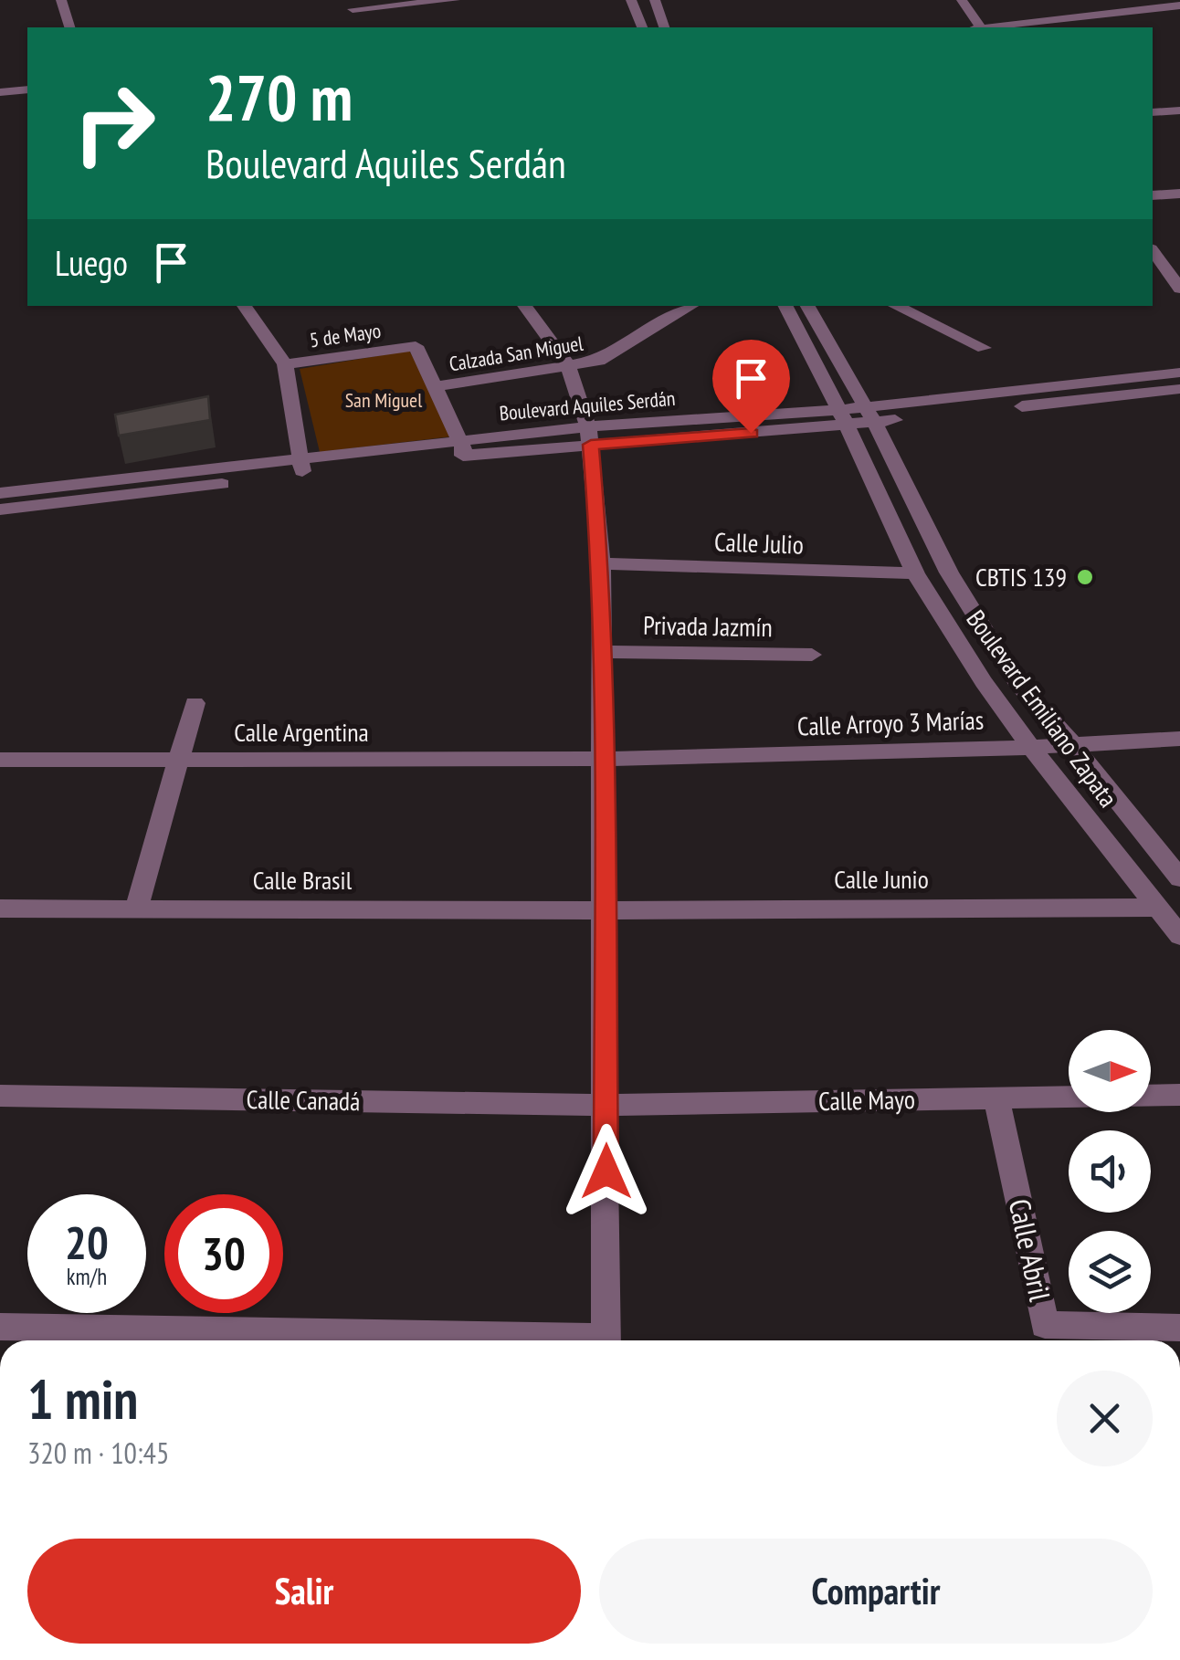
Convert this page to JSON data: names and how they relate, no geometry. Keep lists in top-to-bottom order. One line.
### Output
{"streets":{"street":["5 de Mayo","Calzada San Miguel","Boulevard Aquiles Serdán","Calle Julio","Privada Jazmín","Boulevard Emiliano Zapata","Calle Arroyo 3 Marías","Calle Argentina","Calle Junio","Calle Brasil","Calle Canadá","Calle Mayo","Calle Abril"]},"crossings":[["5 de Mayo","Calzada San Miguel"],["5 de Mayo","Boulevard Aquiles Serdán"],["Boulevard Aquiles Serdán","Boulevard Emiliano Zapata"],["Calle Julio","Boulevard Emiliano Zapata"],["Boulevard Emiliano Zapata","Calle Arroyo 3 Marías"],["Boulevard Emiliano Zapata","Calle Junio"],["Calle Arroyo 3 Marías","Calle Argentina"],["Calle Junio","Calle Brasil"],["Calle Canadá","Calle Mayo"],["Calle Mayo","Calle Abril"]],"parks":["San Miguel"],"places":["CBTIS 139"],"north":"right","page":{"turn":["270 m","Boulevard Aquiles Serdán"],"then":"Luego","speed":"20 km/h","limit":"30","heading":["1 min","320 m · 10:45"],"buttons":["Salir","Compartir"]}}
